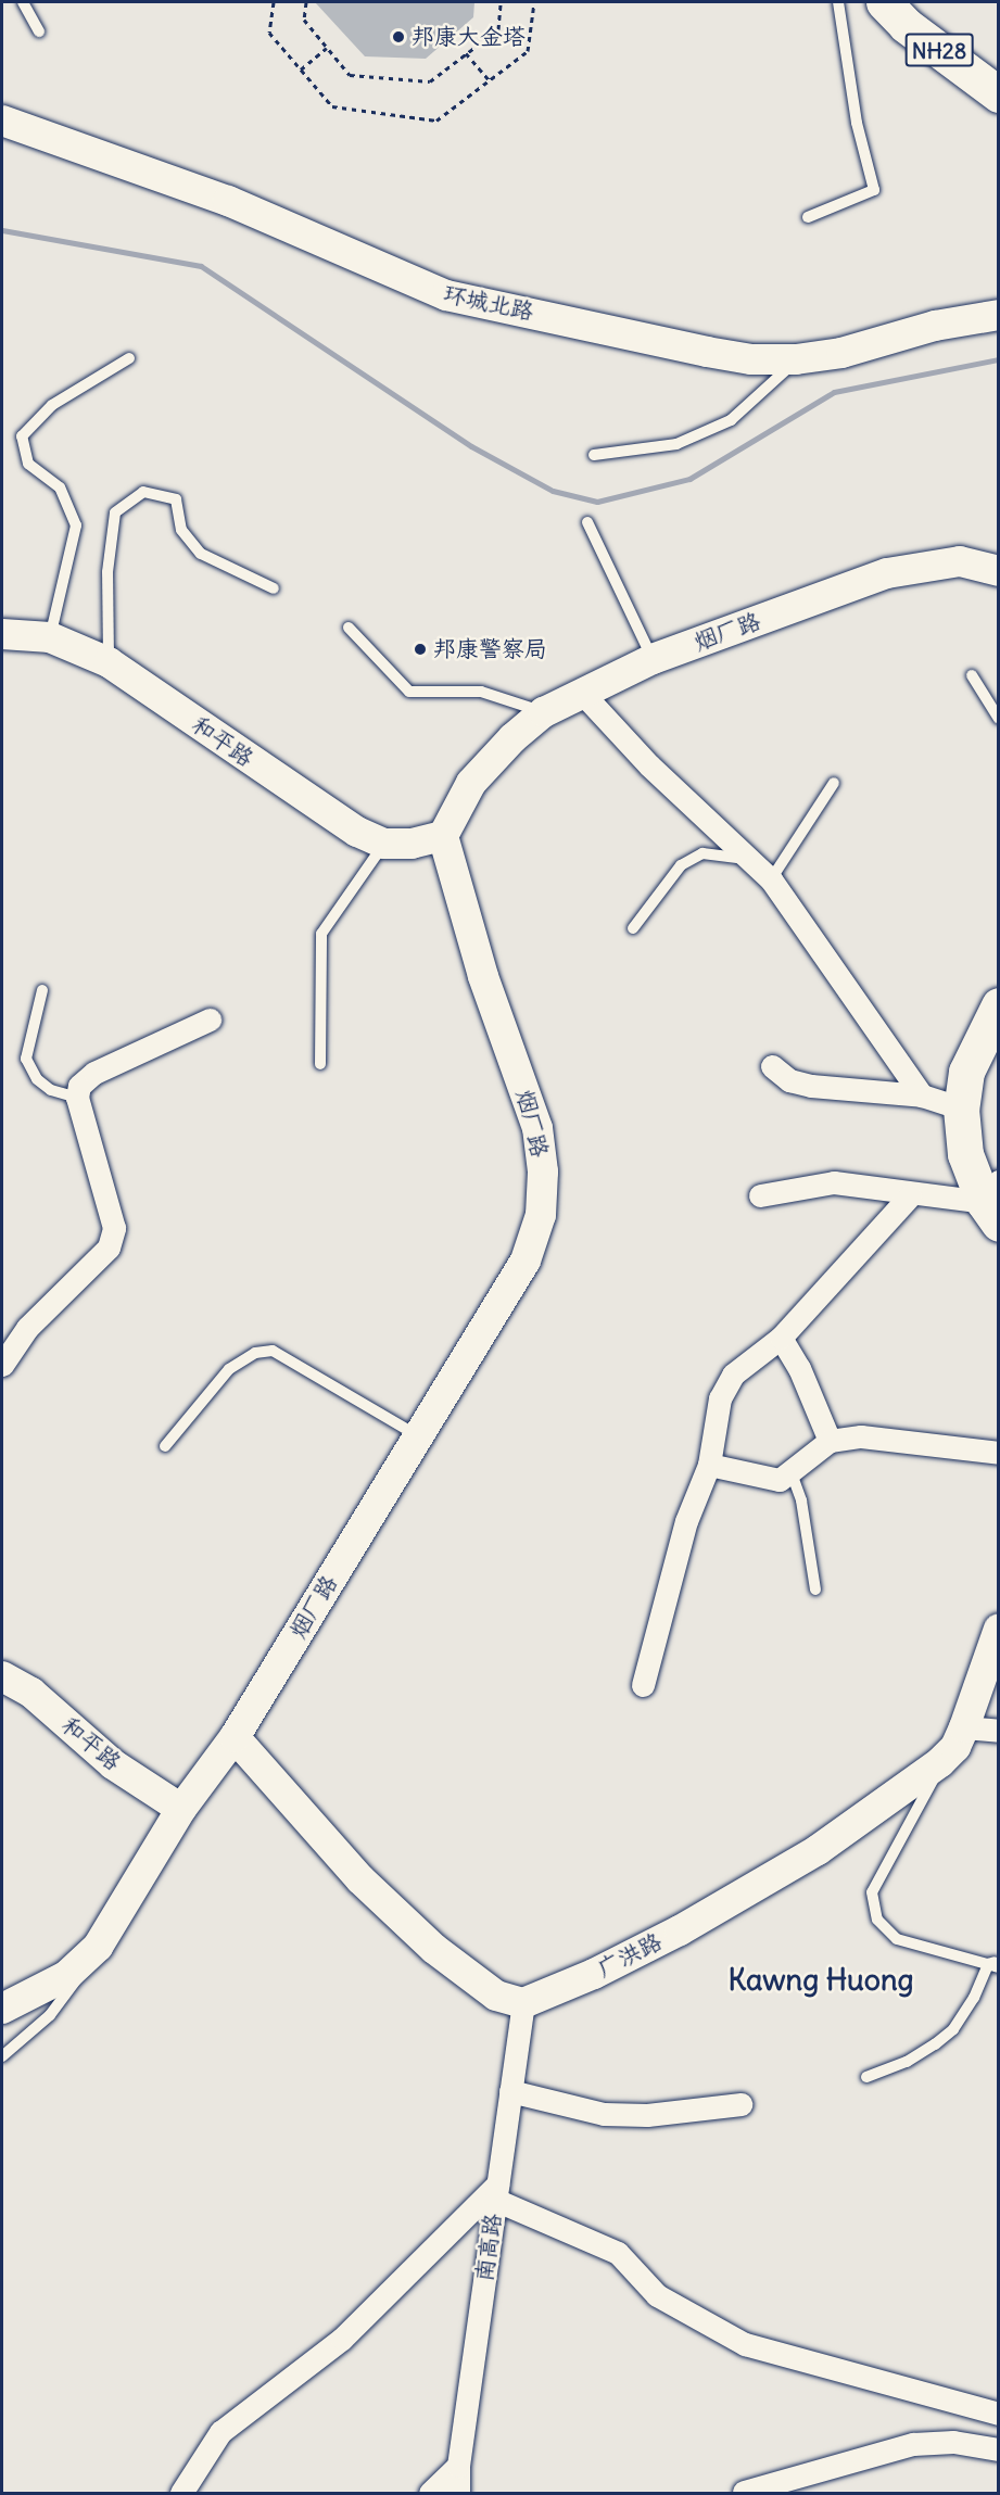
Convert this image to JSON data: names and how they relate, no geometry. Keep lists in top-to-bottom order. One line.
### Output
{"streets":{"highway":["NH28"],"street":["环城北路","烟厂路","和平路","广洪路","南高路"]},"crossings":[["烟厂路","和平路"],["广洪路","南高路"]],"districts":["Kawng Huong"],"places":["邦康大金塔","邦康警察局"]}
